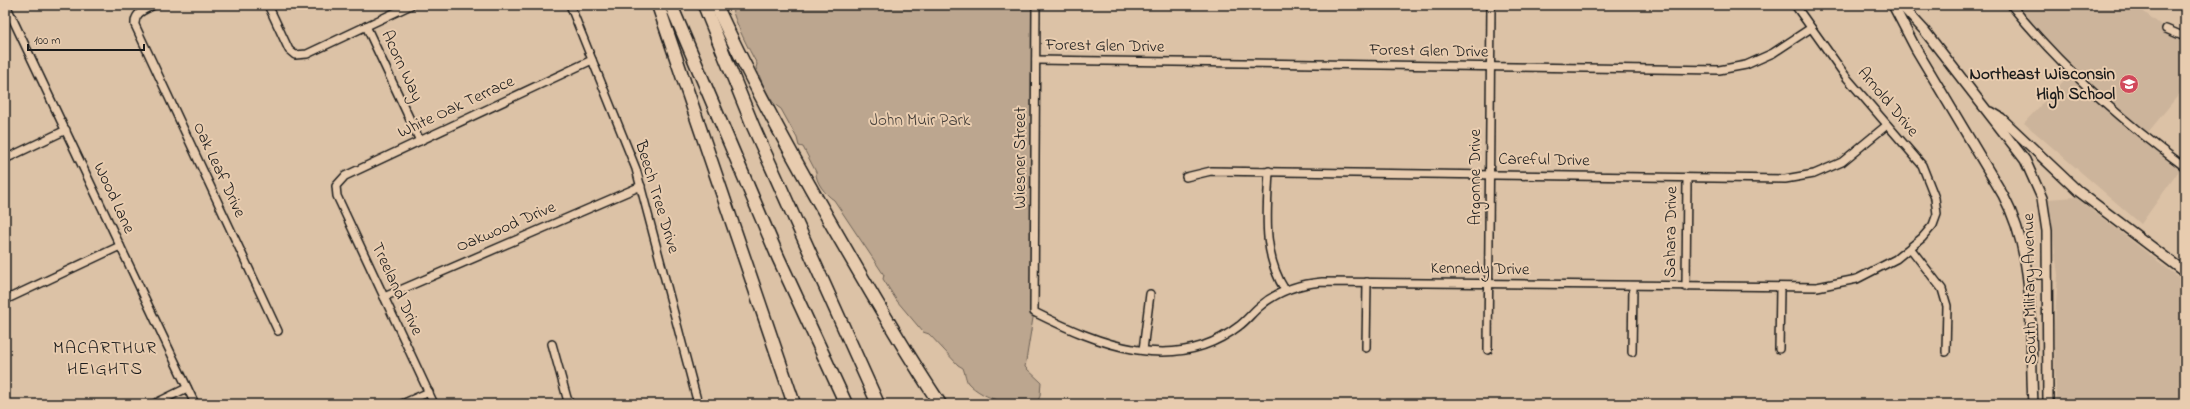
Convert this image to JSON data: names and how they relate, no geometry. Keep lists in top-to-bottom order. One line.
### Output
{"streets":{"main road":["South Military Avenue"],"street":["Forest Glen Drive","Acorn Way","Arnold Drive","White Oak Terrace","Wiesner Street","Careful Drive","Oak Leaf Drive","Argonne Drive","Beech Tree Drive","Wood Lane","Oakwood Drive","Sahara Drive","Kennedy Drive","Treeland Drive"]},"crossings":[["Forest Glen Drive","Arnold Drive"],["Forest Glen Drive","Wiesner Street"],["Forest Glen Drive","Argonne Drive"],["Acorn Way","White Oak Terrace"],["Arnold Drive","Careful Drive"],["Arnold Drive","Kennedy Drive"],["White Oak Terrace","Beech Tree Drive"],["White Oak Terrace","Treeland Drive"],["Wiesner Street","Kennedy Drive"],["Careful Drive","Argonne Drive"],["Careful Drive","Sahara Drive"],["Argonne Drive","Kennedy Drive"],["Beech Tree Drive","Oakwood Drive"],["Oakwood Drive","Treeland Drive"],["Sahara Drive","Kennedy Drive"]],"districts":["MACARTHUR HEIGHTS"],"parks":["John Muir Park"],"places":{"school or university":["Northeast Wisconsin High School"]},"scale_bar":"100 m"}
